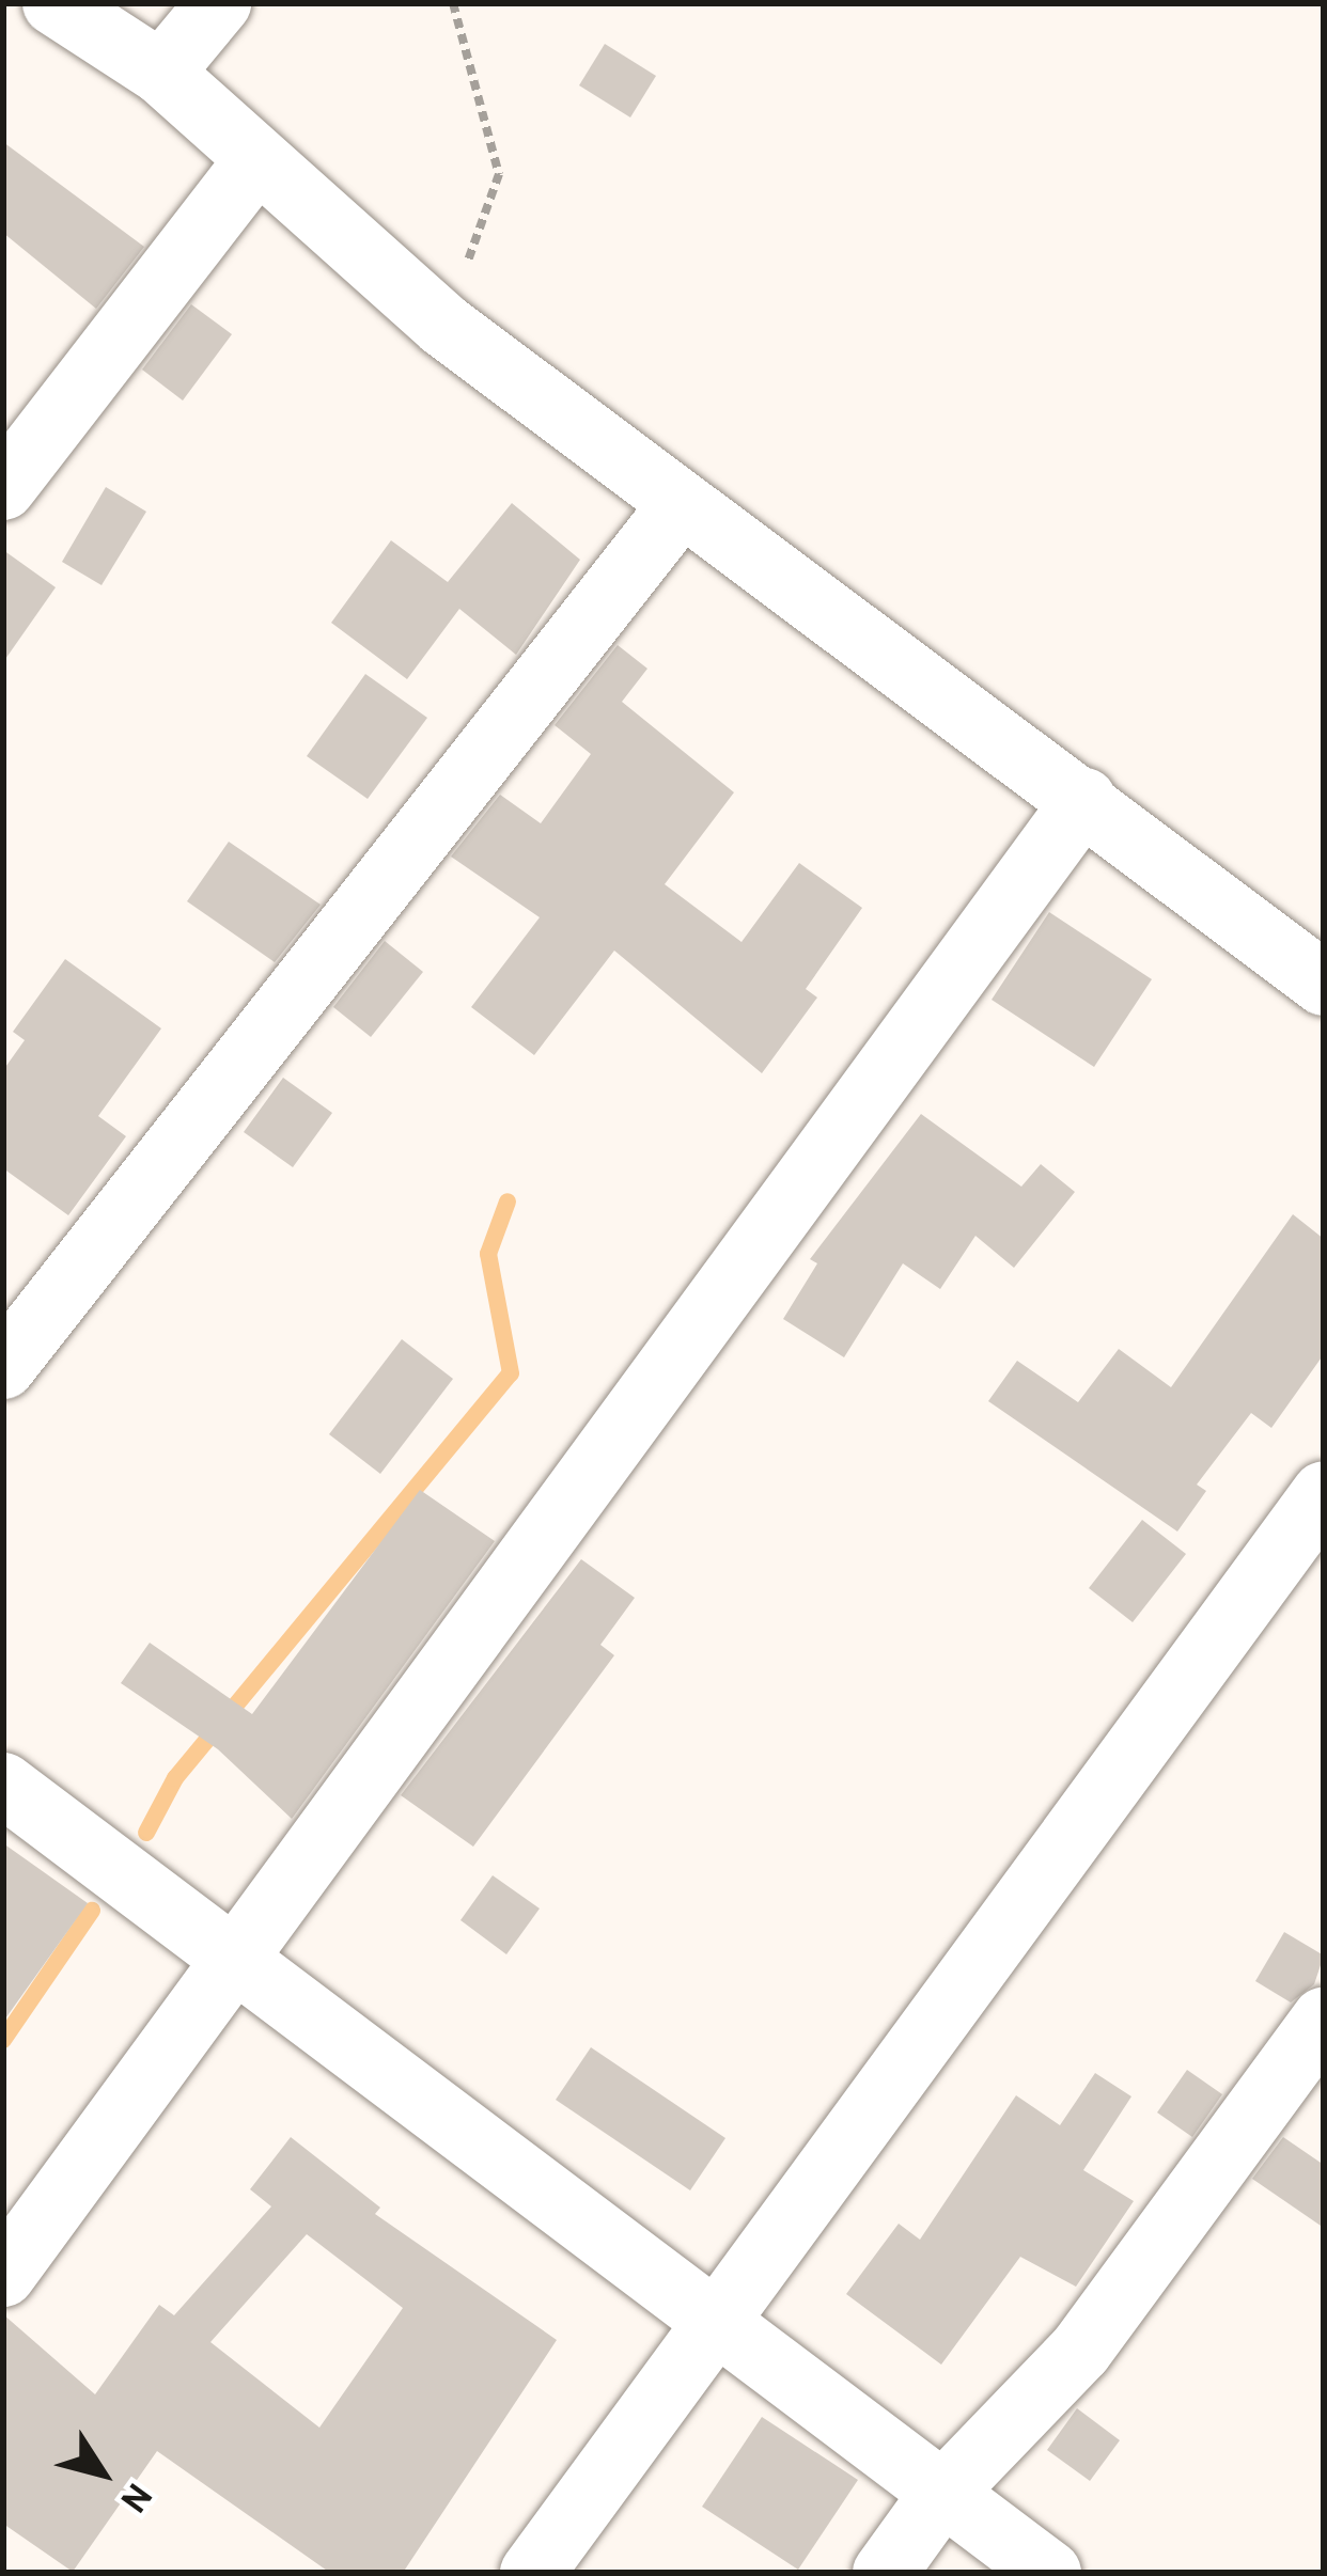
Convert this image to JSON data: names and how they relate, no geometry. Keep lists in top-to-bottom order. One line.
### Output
{"north":"bottom right"}
